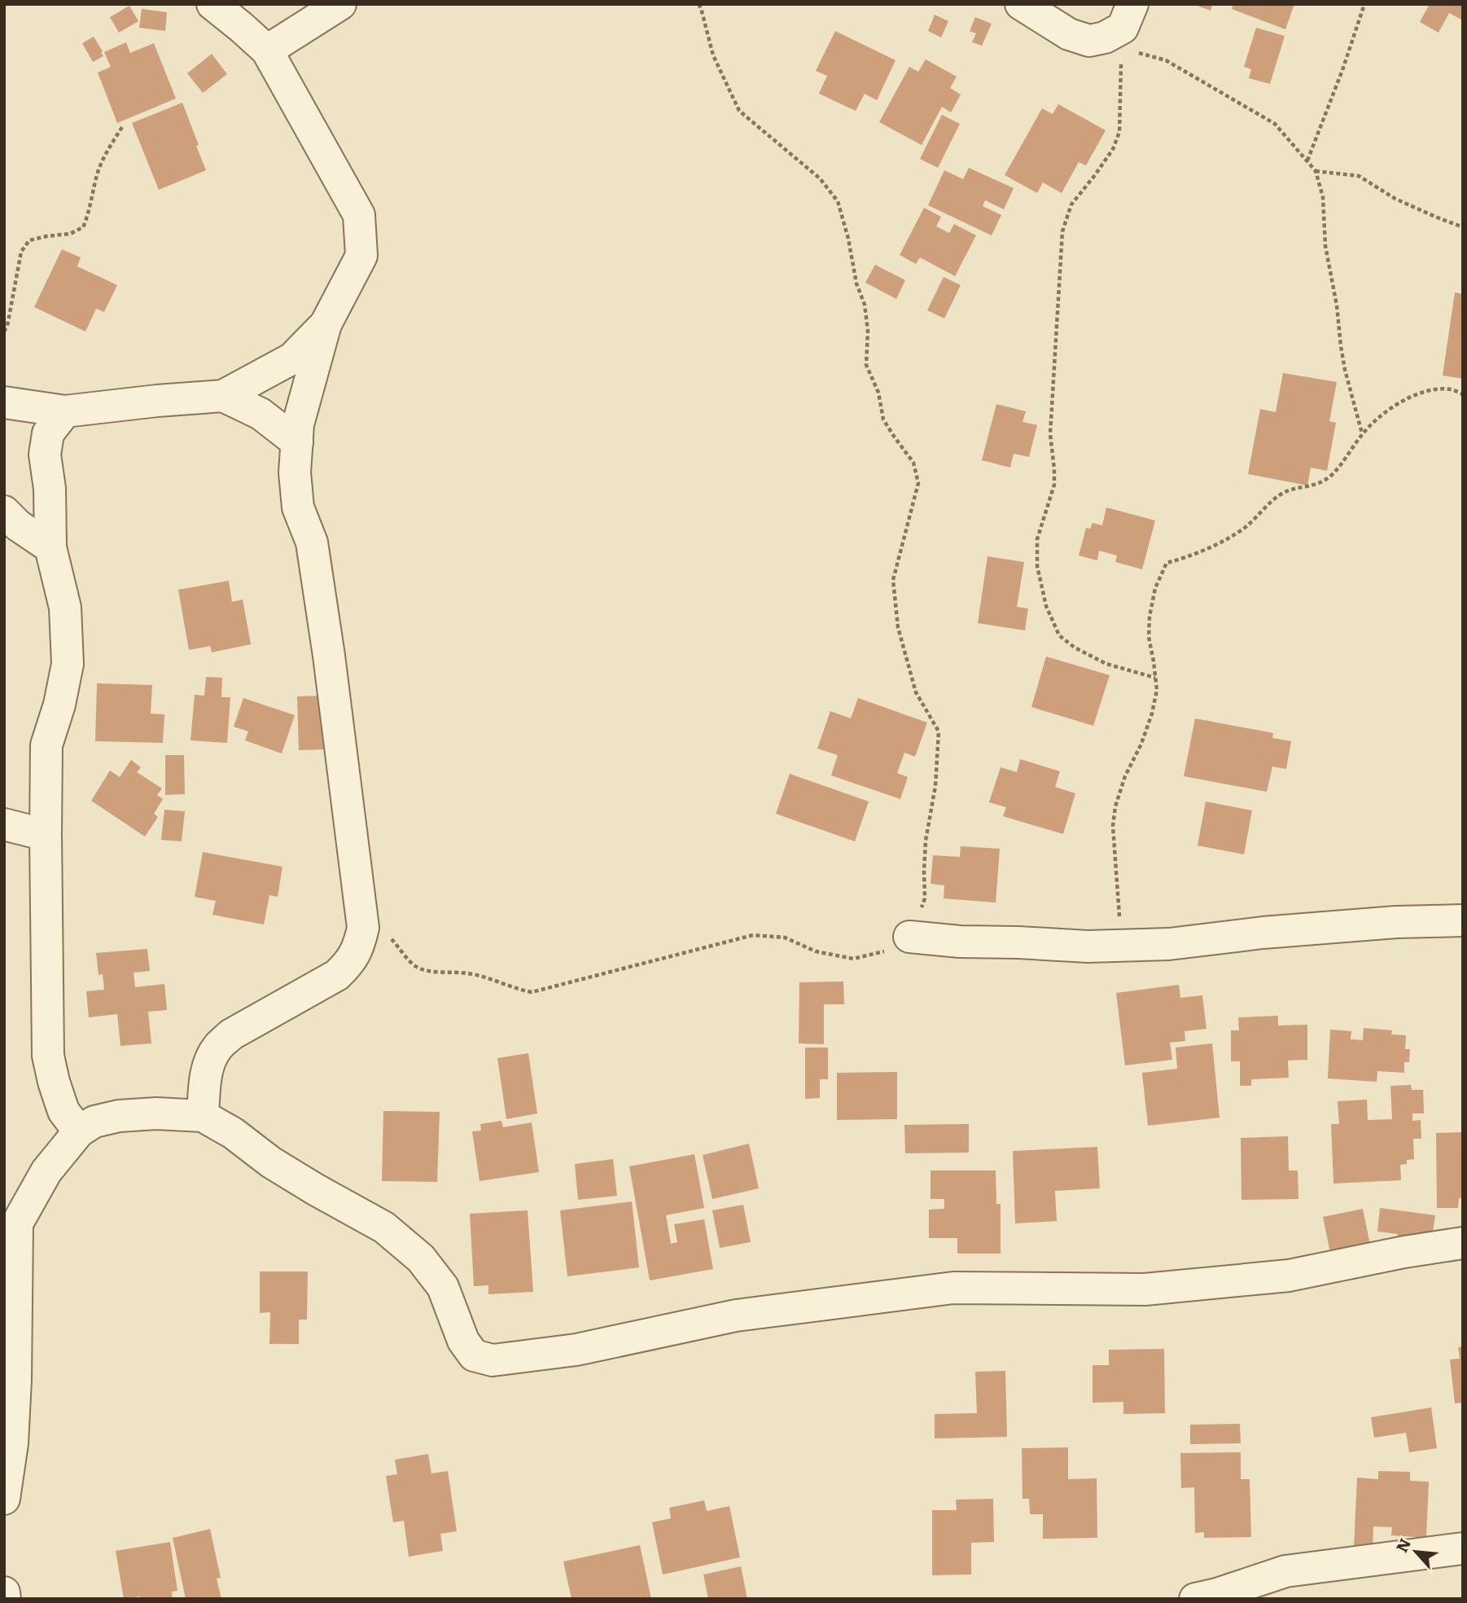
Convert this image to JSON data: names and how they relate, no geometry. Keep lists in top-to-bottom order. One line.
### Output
{"north":"top left"}
